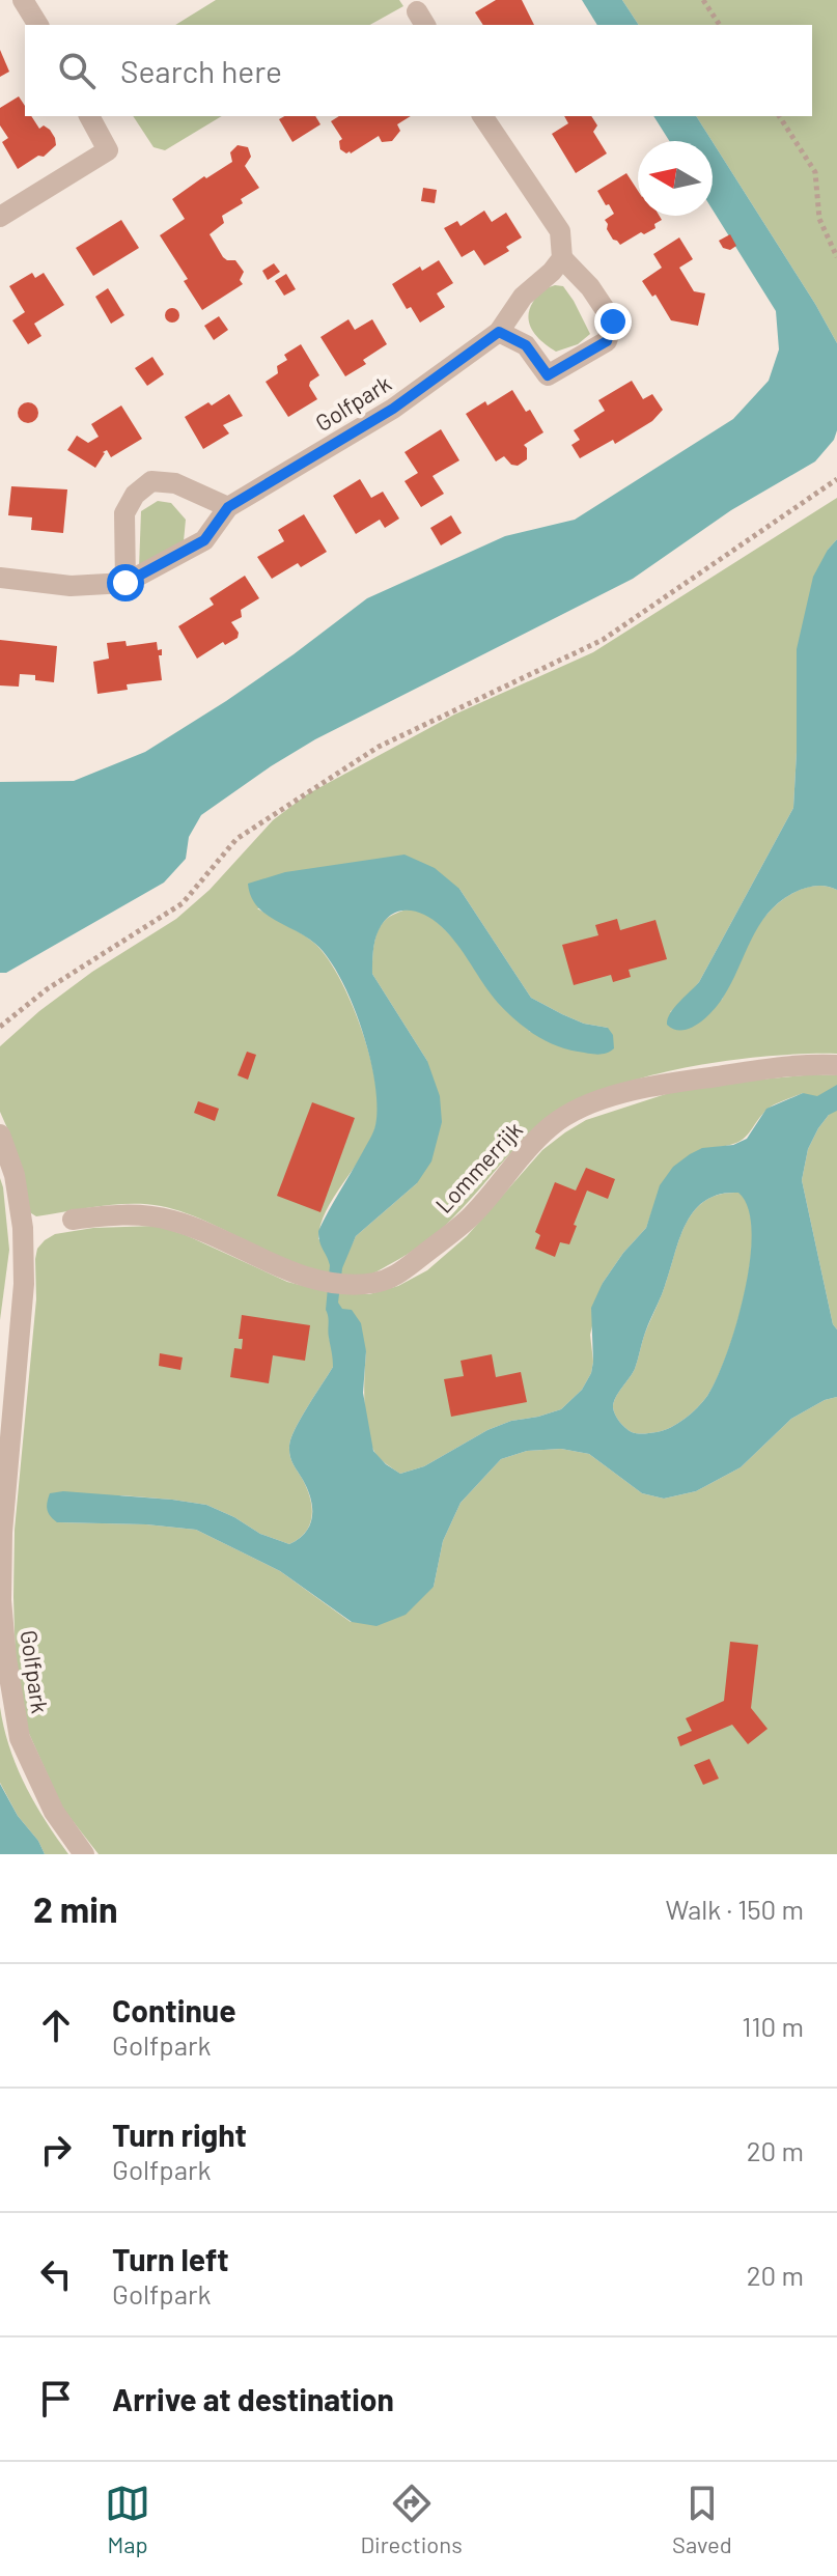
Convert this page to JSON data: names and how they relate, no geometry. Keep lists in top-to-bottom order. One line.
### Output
{"streets":{"street":["Golfpark","Lommerrijk"]},"north":"left","page":{"search":"Search here","heading":["2 min","Walk · 150 m"],"list":[["Continue","Golfpark","110 m"],["Turn right","Golfpark","20 m"],["Turn left","Golfpark","20 m"],"Arrive at destination"],"nav":["Map","Directions","Saved"]}}
